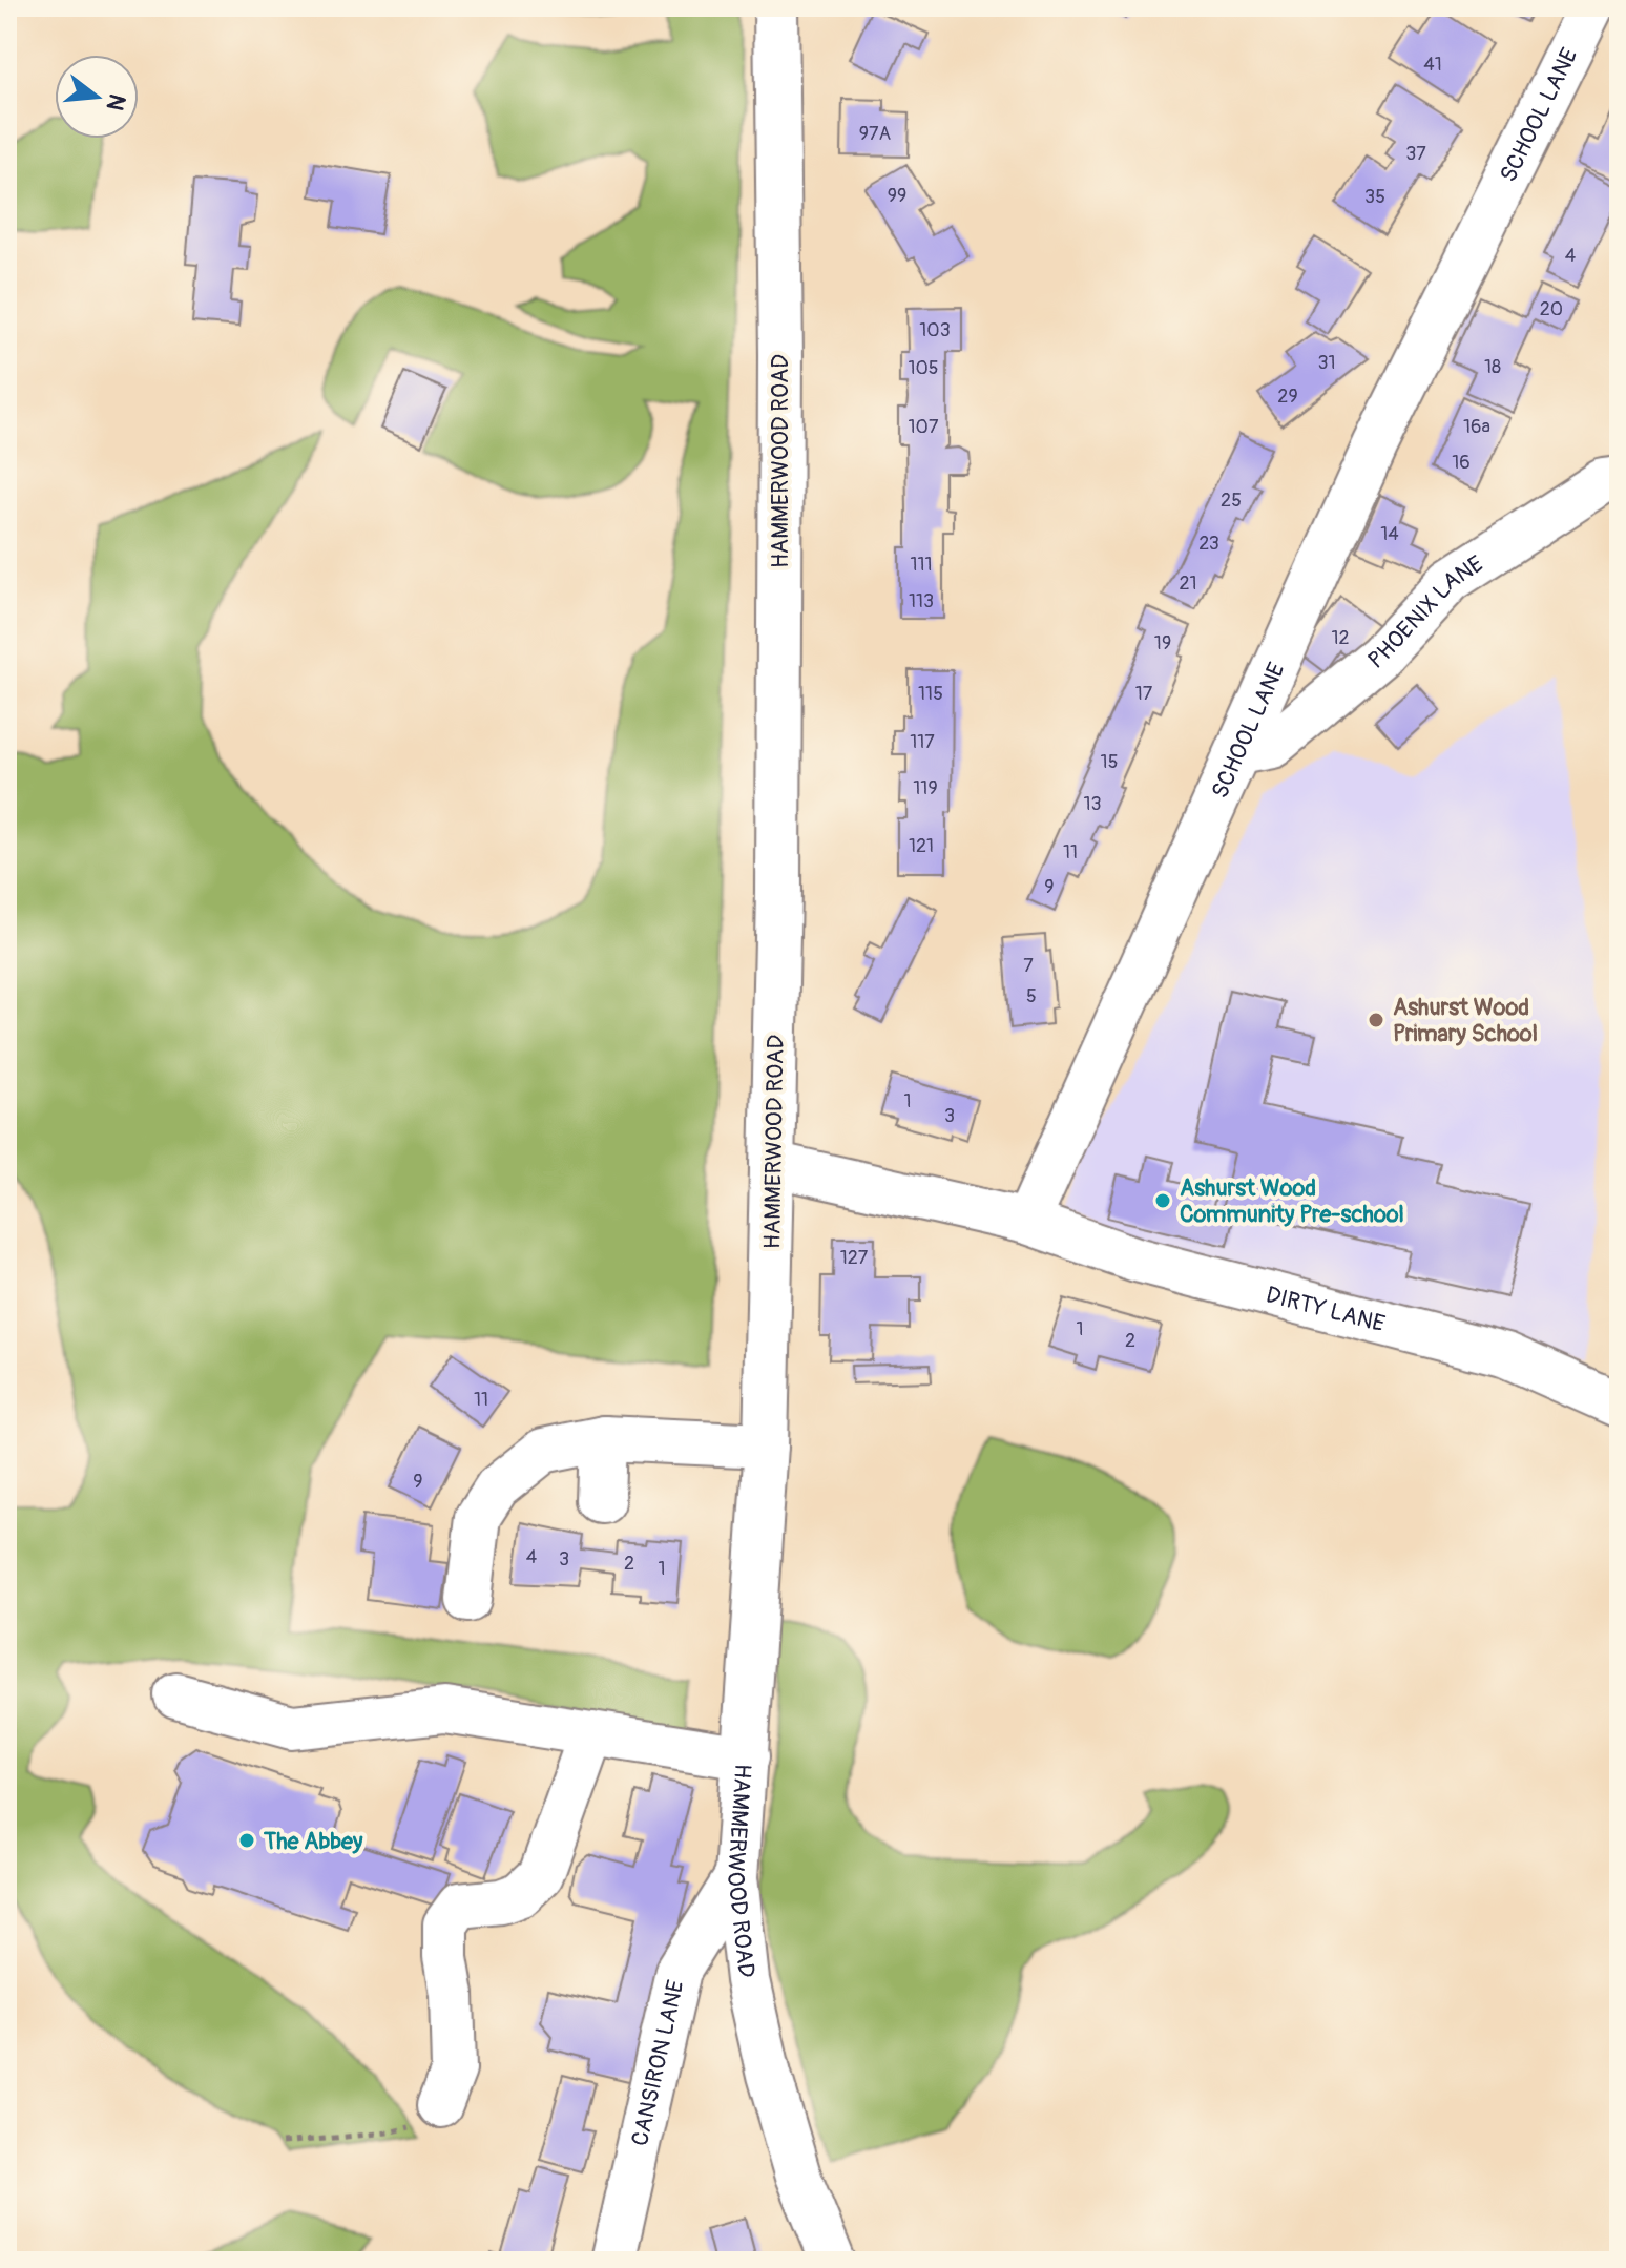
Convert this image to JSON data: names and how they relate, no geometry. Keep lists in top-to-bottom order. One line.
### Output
{"streets":{"street":["SCHOOL LANE","HAMMERWOOD ROAD","PHOENIX LANE","DIRTY LANE","CANSIRON LANE"]},"crossings":[["SCHOOL LANE","PHOENIX LANE"],["SCHOOL LANE","DIRTY LANE"],["HAMMERWOOD ROAD","CANSIRON LANE"]],"places":["Ashurst Wood Primary School","Ashurst Wood Community Pre-school","The Abbey"],"house_numbers":["41","97A","37","99","35","4","20","103","31","18","105","29","107","16a","16","25","14","23","111","21","113","12","19","115","17","117","15","119","13","121","11","9","7","5","1","3","127","1","2","11","9","4","3","2","1"],"north":"right"}
